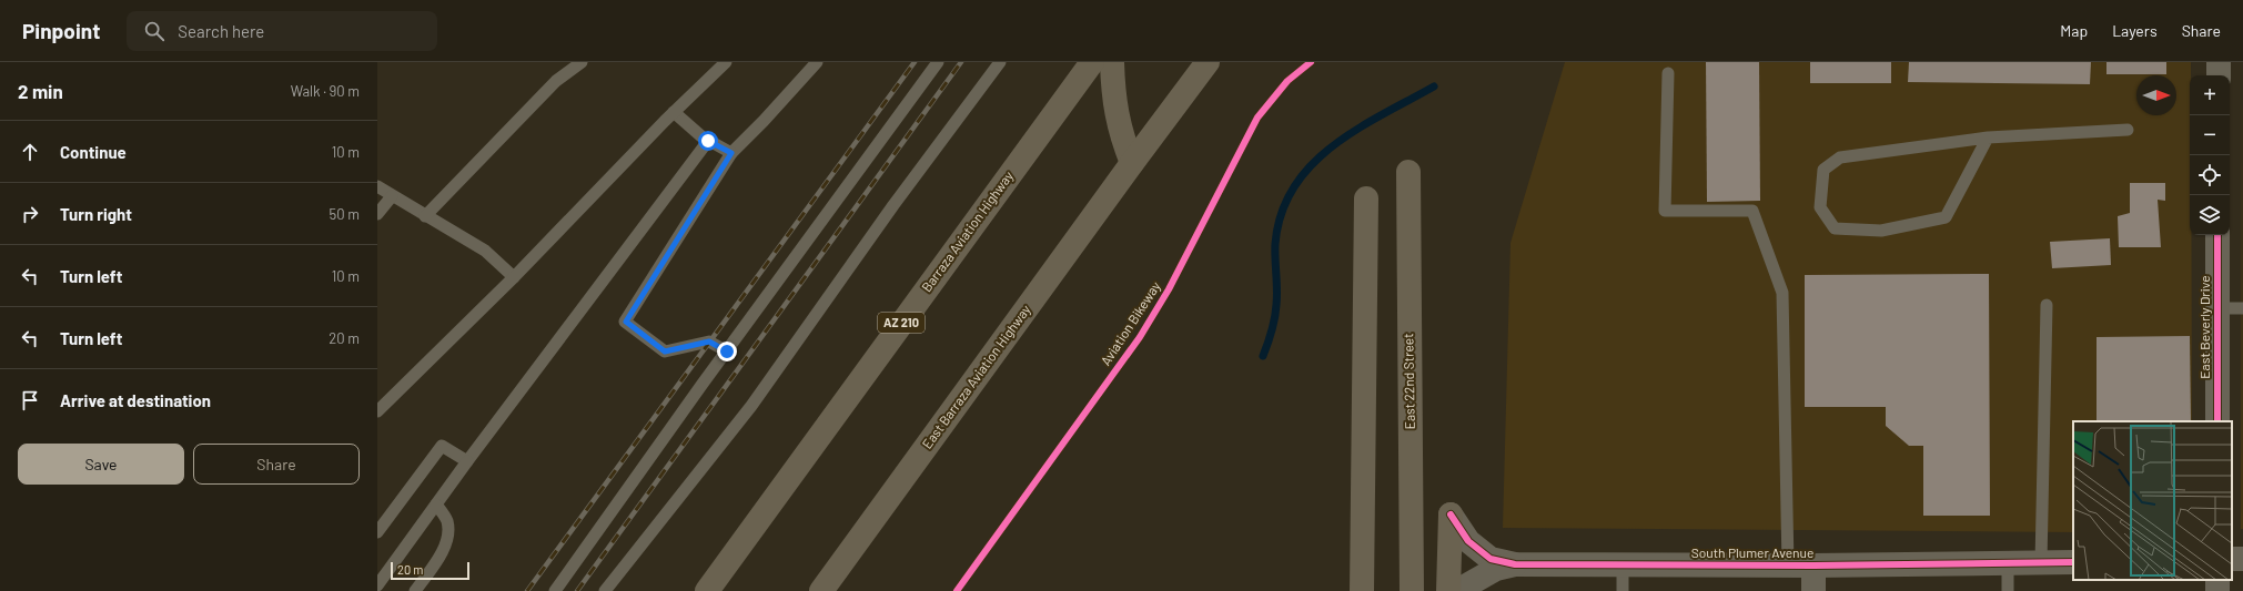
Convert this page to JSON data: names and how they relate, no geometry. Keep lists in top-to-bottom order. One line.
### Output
{"streets":{"main road":["Barraza Aviation Highway","AZ 210","East Barraza Aviation Highway","East 22nd Street"],"street":["East Beverly Drive","South Plumer Avenue"],"cycle path":["Aviation Bikeway"]},"scale_bar":"20 m","north":"right","page":{"header":"Pinpoint","search":"Search here","nav":["Map","Layers","Share"],"heading":["2 min","Walk · 90 m"],"map_buttons":["+","−"],"list":[["Continue","10 m"],["Turn right","50 m"],["Turn left","10 m"],["Turn left","20 m"],"Arrive at destination"],"buttons":["Save","Share"],"scale":"20 m"}}
